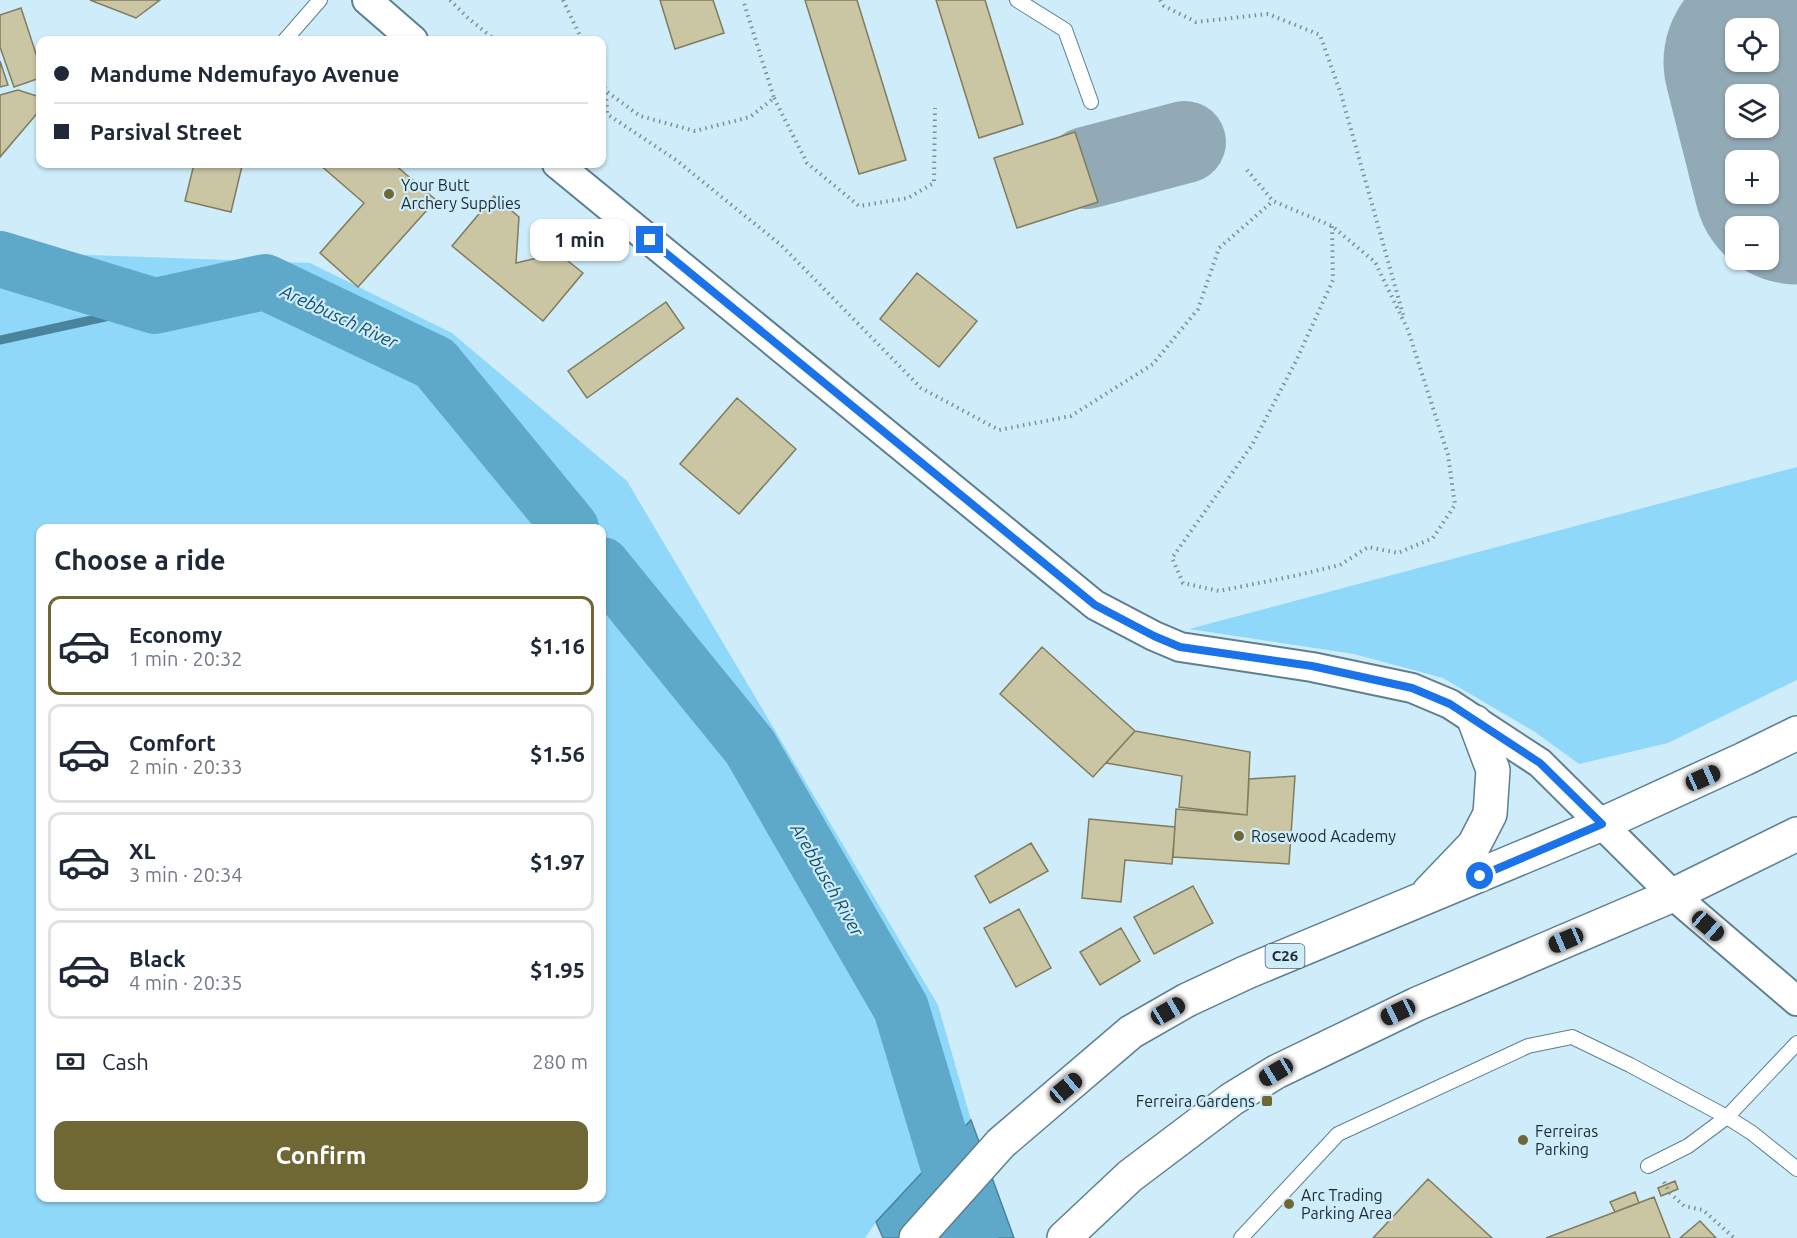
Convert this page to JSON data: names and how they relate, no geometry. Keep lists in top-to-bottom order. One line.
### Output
{"streets":{"main road":["C26"]},"water":["Arebbusch River"],"places":{"other":["Your Butt Archery Supplies","Rosewood Academy","Ferreiras Parking","Arc Trading Parking Area"],"transit":["Ferreira Gardens"]},"page":{"map_buttons":["+","−"],"banner":["Mandume Ndemufayo Avenue","Parsival Street"],"bubble":"1 min","heading":"Choose a ride","list":[{"name":"Economy","note":"1 min · 20:32","value":"$1.16"},{"name":"Comfort","note":"2 min · 20:33","value":"$1.56"},{"name":"XL","note":"3 min · 20:34","value":"$1.97"},{"name":"Black","note":"4 min · 20:35","value":"$1.95"}],"pay":["Cash","280 m"],"buttons":"Confirm"}}
